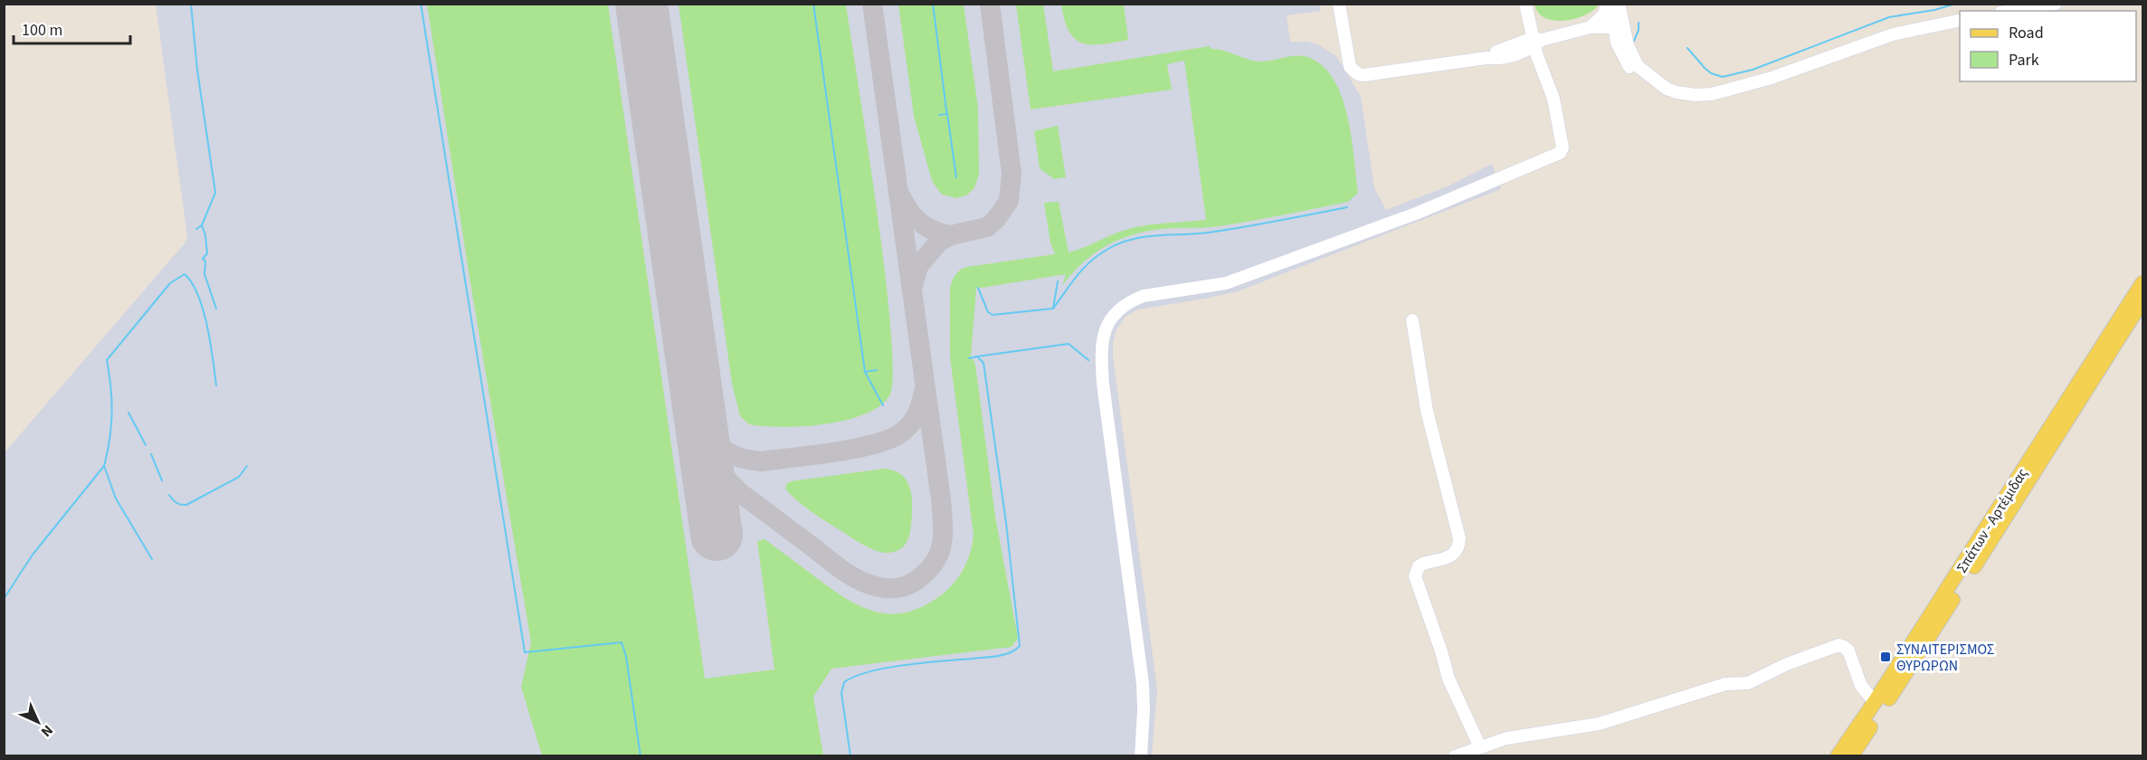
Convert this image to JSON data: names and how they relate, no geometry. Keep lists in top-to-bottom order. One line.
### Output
{"streets":{"main road":["Σπάτων - Αρτέμιδας"]},"places":{"transit":["ΣΥΝΑΙΤΕΡΙΣΜΟΣ ΘΥΡΩΡΩΝ"]},"legend":["Road","Park"],"scale_bar":"100 m","north":"bottom right"}
